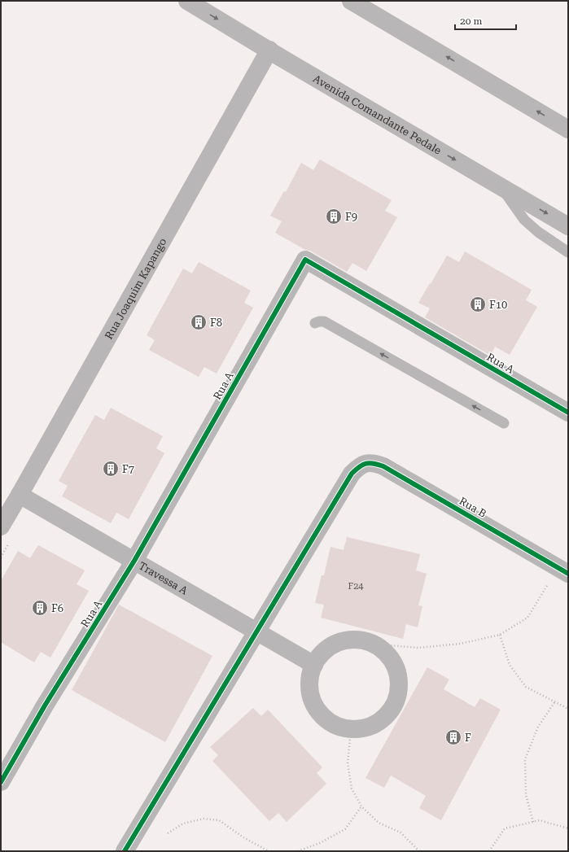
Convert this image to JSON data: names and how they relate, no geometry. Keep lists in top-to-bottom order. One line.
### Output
{"streets":{"street":["Avenida Comandante Pedale","Rua Joaquim Kapango","Rua A","Rua B","Travessa A"]},"crossings":[["Avenida Comandante Pedale","Rua Joaquim Kapango"],["Rua Joaquim Kapango","Travessa A"],["Rua A","Travessa A"],["Rua B","Travessa A"]],"places":{"building":["F9","F10","F8","F7","F6","F"]},"house_numbers":["F24"],"scale_bar":"20 m"}
